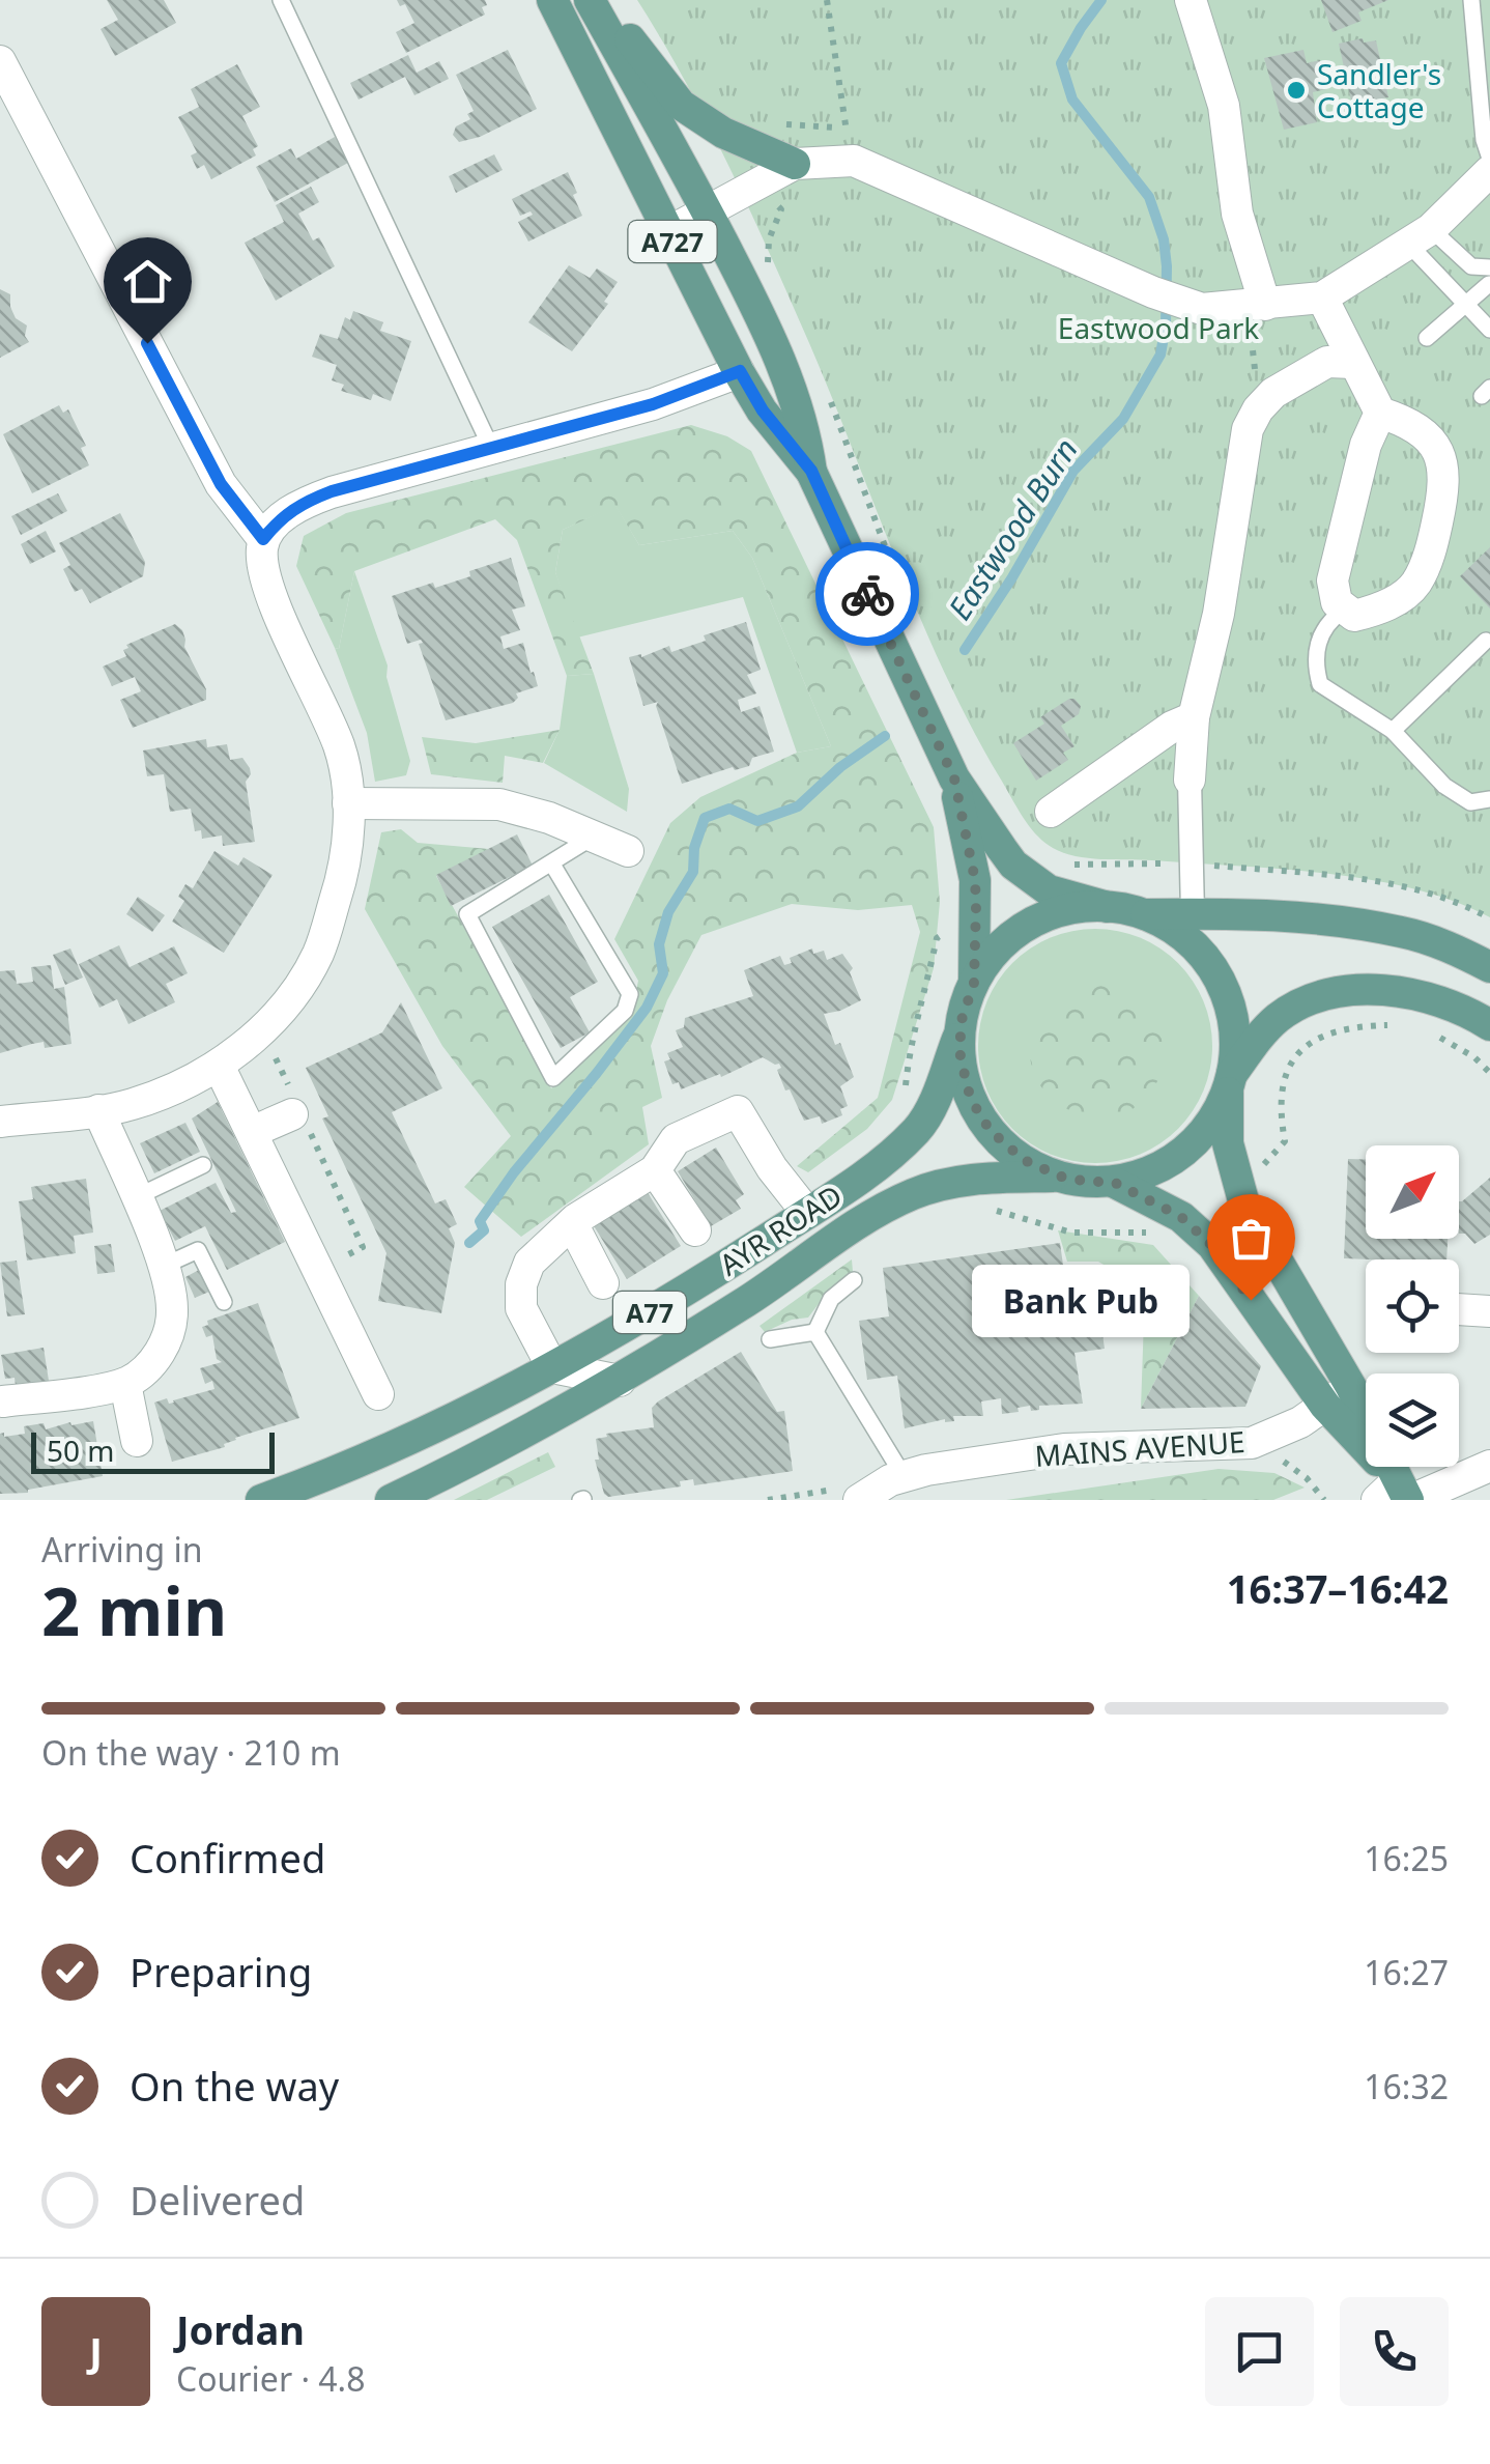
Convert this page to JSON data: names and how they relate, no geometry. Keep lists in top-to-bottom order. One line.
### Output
{"streets":{"main road":["A727","AYR ROAD","A77"],"street":["MAINS AVENUE"]},"crossings":[["A727","AYR ROAD"]],"water":["Eastwood Burn"],"parks":["Eastwood Park"],"places":["Sandler's Cottage","Bank Pub"],"scale_bar":"50 m","north":"top right","page":{"bubble":"Bank Pub","scale":"50 m","heading":["2 min","Arriving in","16:37–16:42"],"panel":["Jordan","Courier · 4.8"],"bar":"On the way · 210 m","list":[["Confirmed","16:25"],["Preparing","16:27"],["On the way","16:32"],"Delivered"],"round":"J"}}
